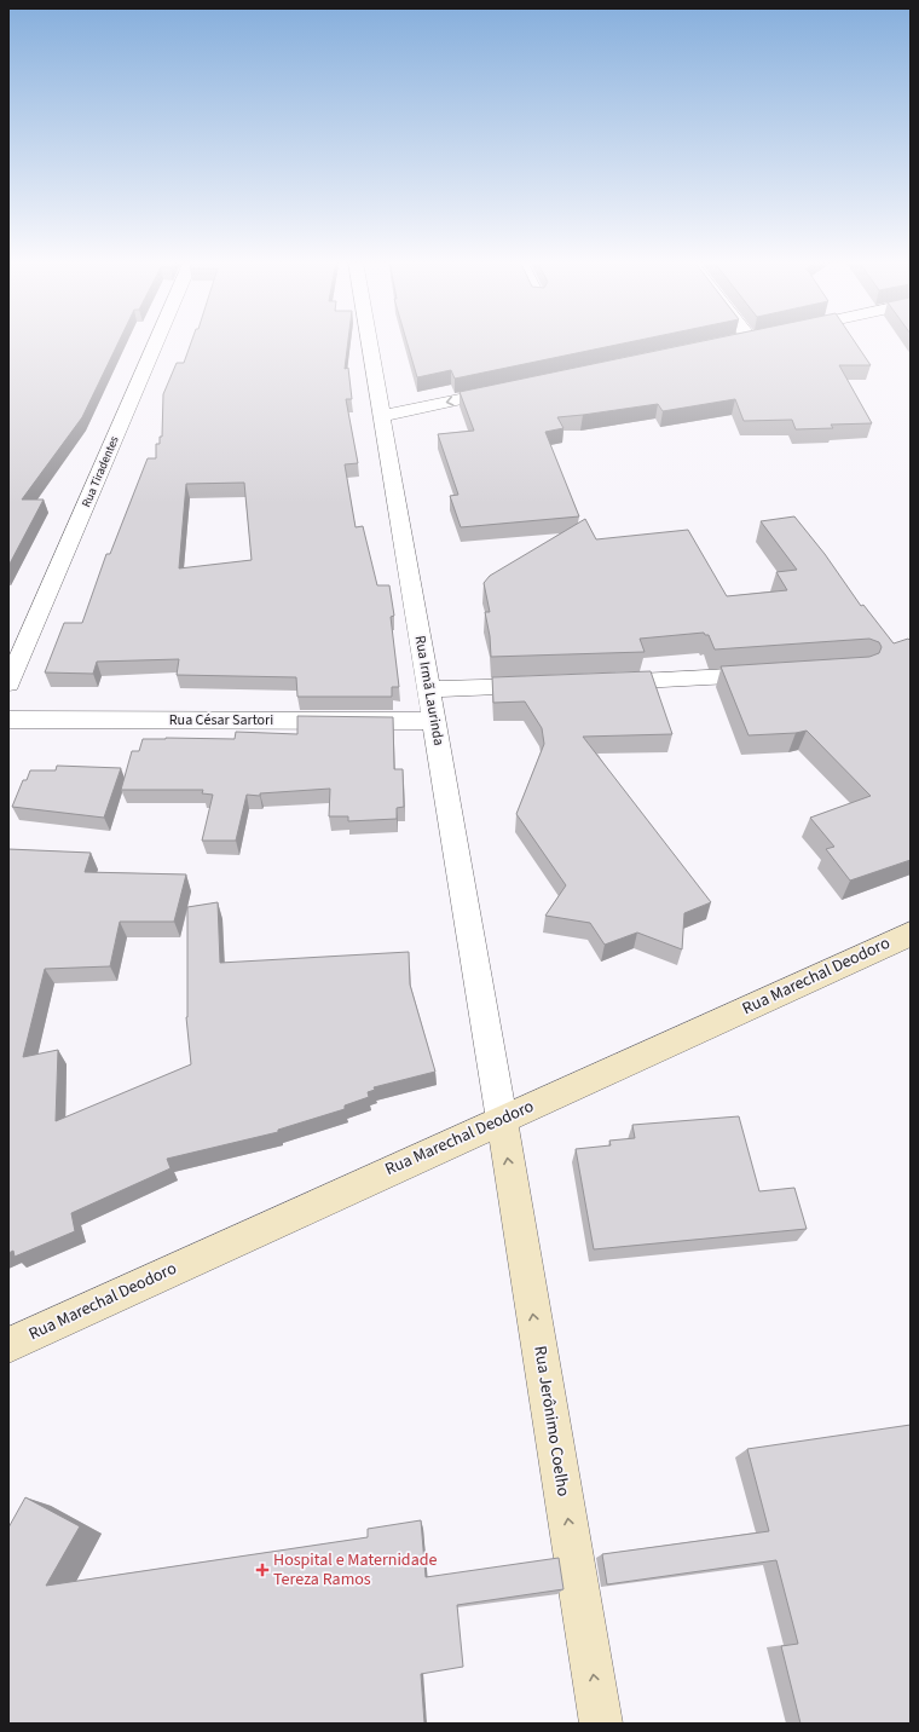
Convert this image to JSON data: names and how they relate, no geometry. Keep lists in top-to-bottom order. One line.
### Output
{"streets":{"main road":["Rua Marechal Deodoro","Rua Jerônimo Coelho"],"street":["Rua Tiradentes","Rua Irmã Laurinda","Rua César Sartori"]},"crossings":[["Rua Irmã Laurinda","Rua César Sartori"],["Rua Irmã Laurinda","Rua Marechal Deodoro"],["Rua Irmã Laurinda","Rua Jerônimo Coelho"],["Rua Marechal Deodoro","Rua Jerônimo Coelho"]],"one_way":["Rua Jerônimo Coelho"],"places":{"health":["Hospital e Maternidade Tereza Ramos"]}}
